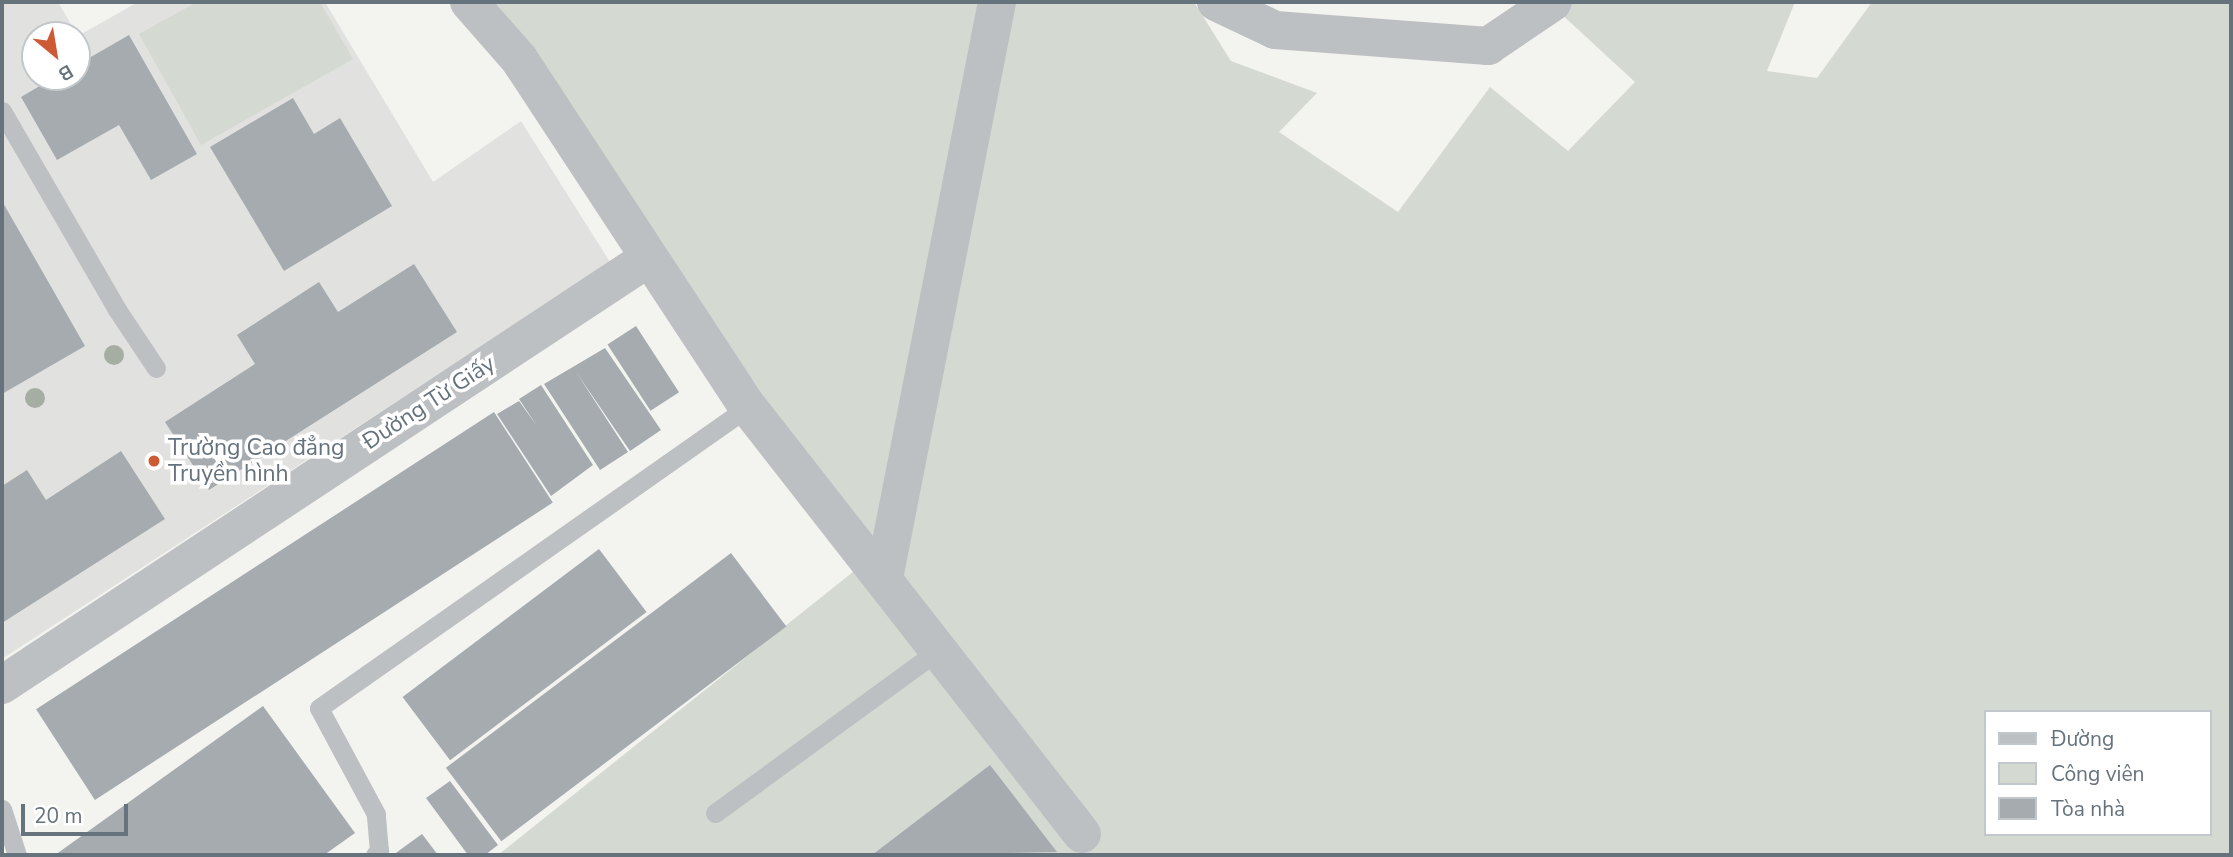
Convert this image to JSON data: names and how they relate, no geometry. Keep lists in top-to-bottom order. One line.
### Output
{"streets":{"street":["Đường Từ Giấy"]},"places":["Trường Cao đẳng Truyền hình"],"legend":["Đường","Công viên","Tòa nhà"],"scale_bar":"20 m","north":"bottom right"}
